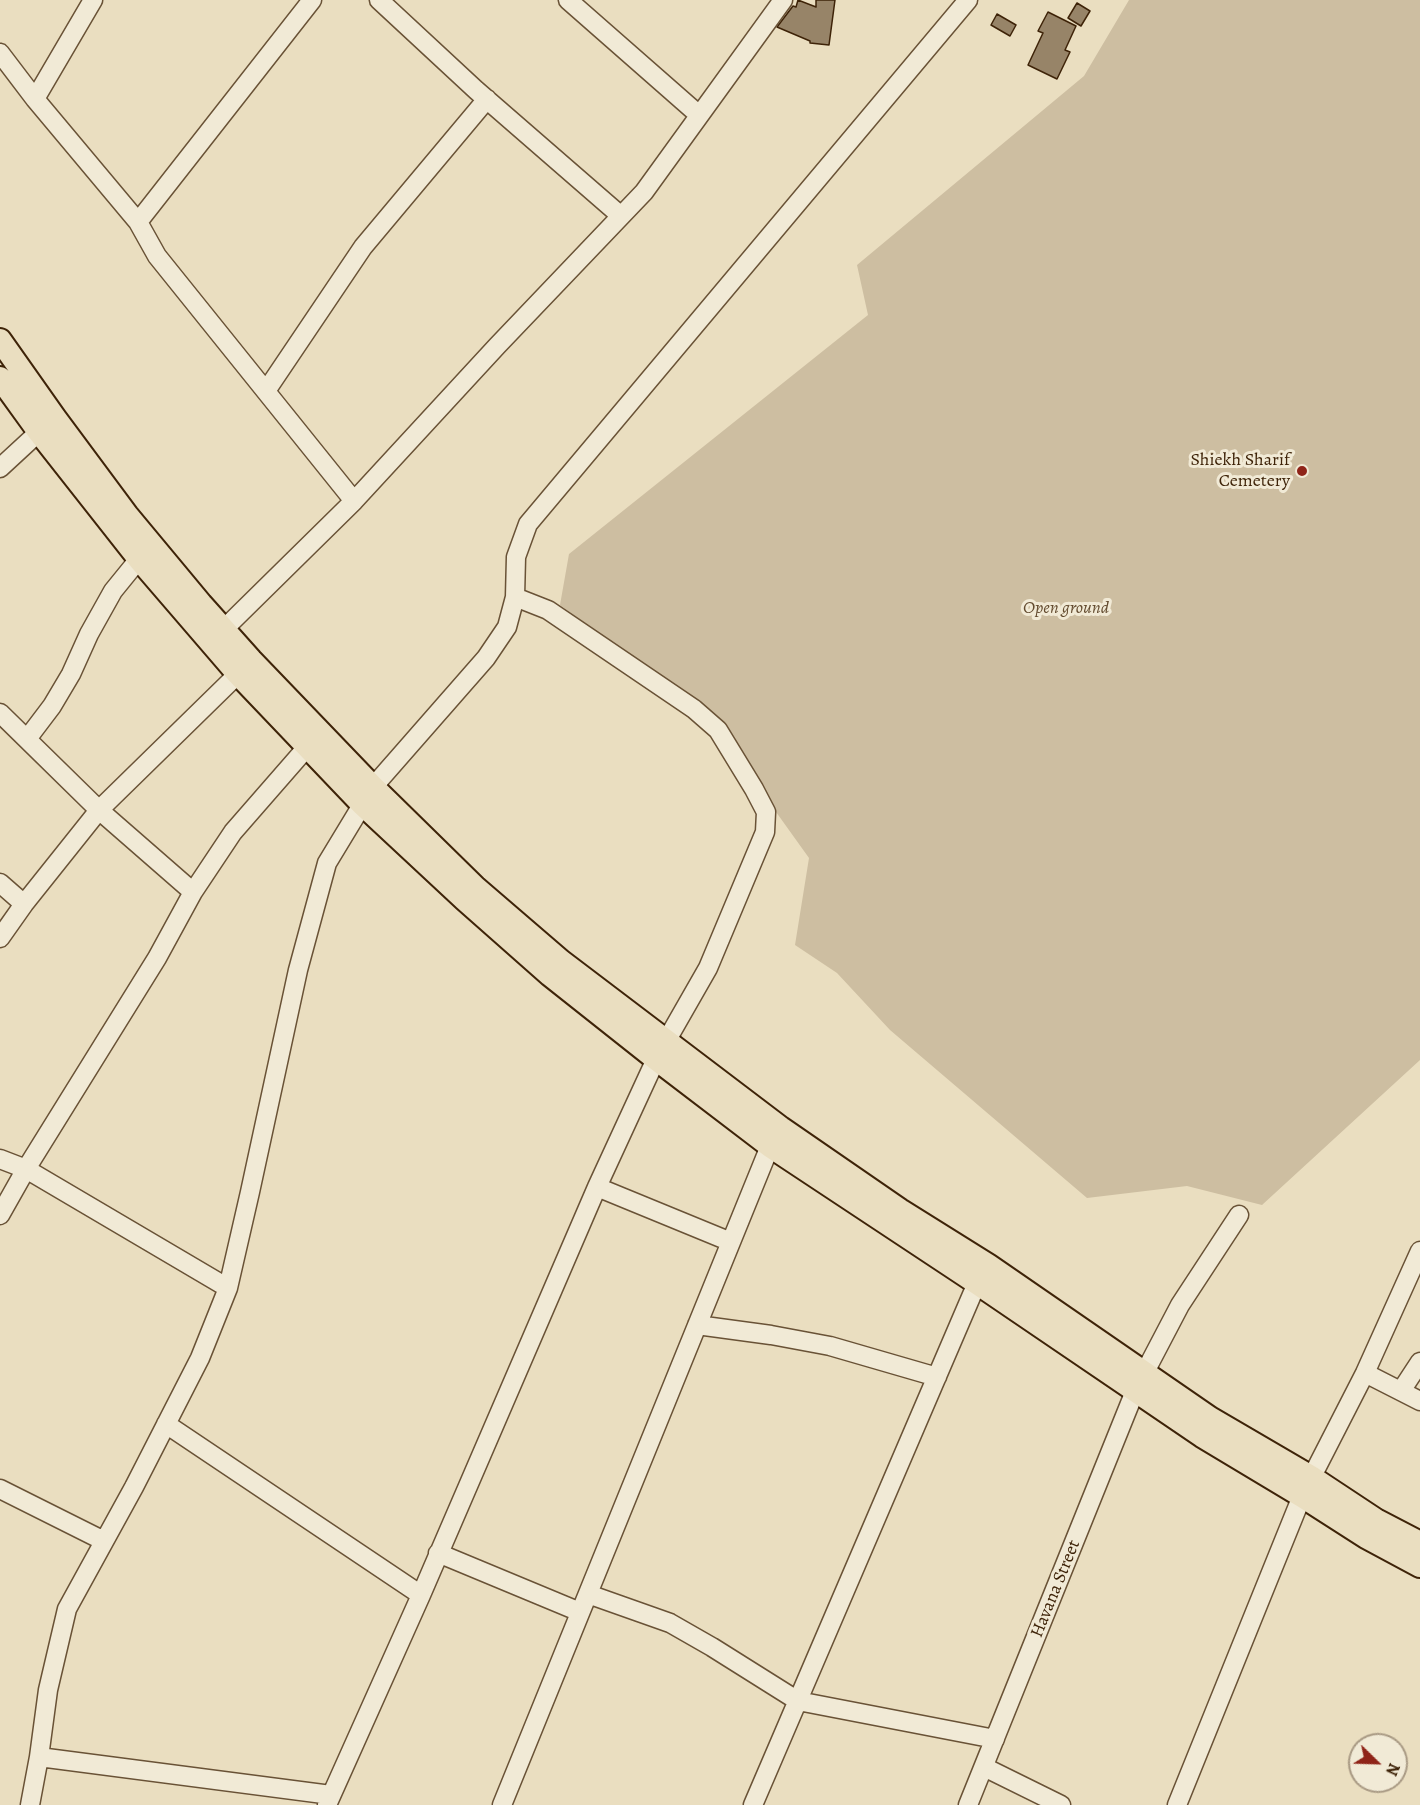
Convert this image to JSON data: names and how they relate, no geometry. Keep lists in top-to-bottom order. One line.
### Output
{"streets":{"street":["Havana Street"]},"parks":["Open ground"],"places":["Shiekh Sharif Cemetery"],"north":"bottom right"}
